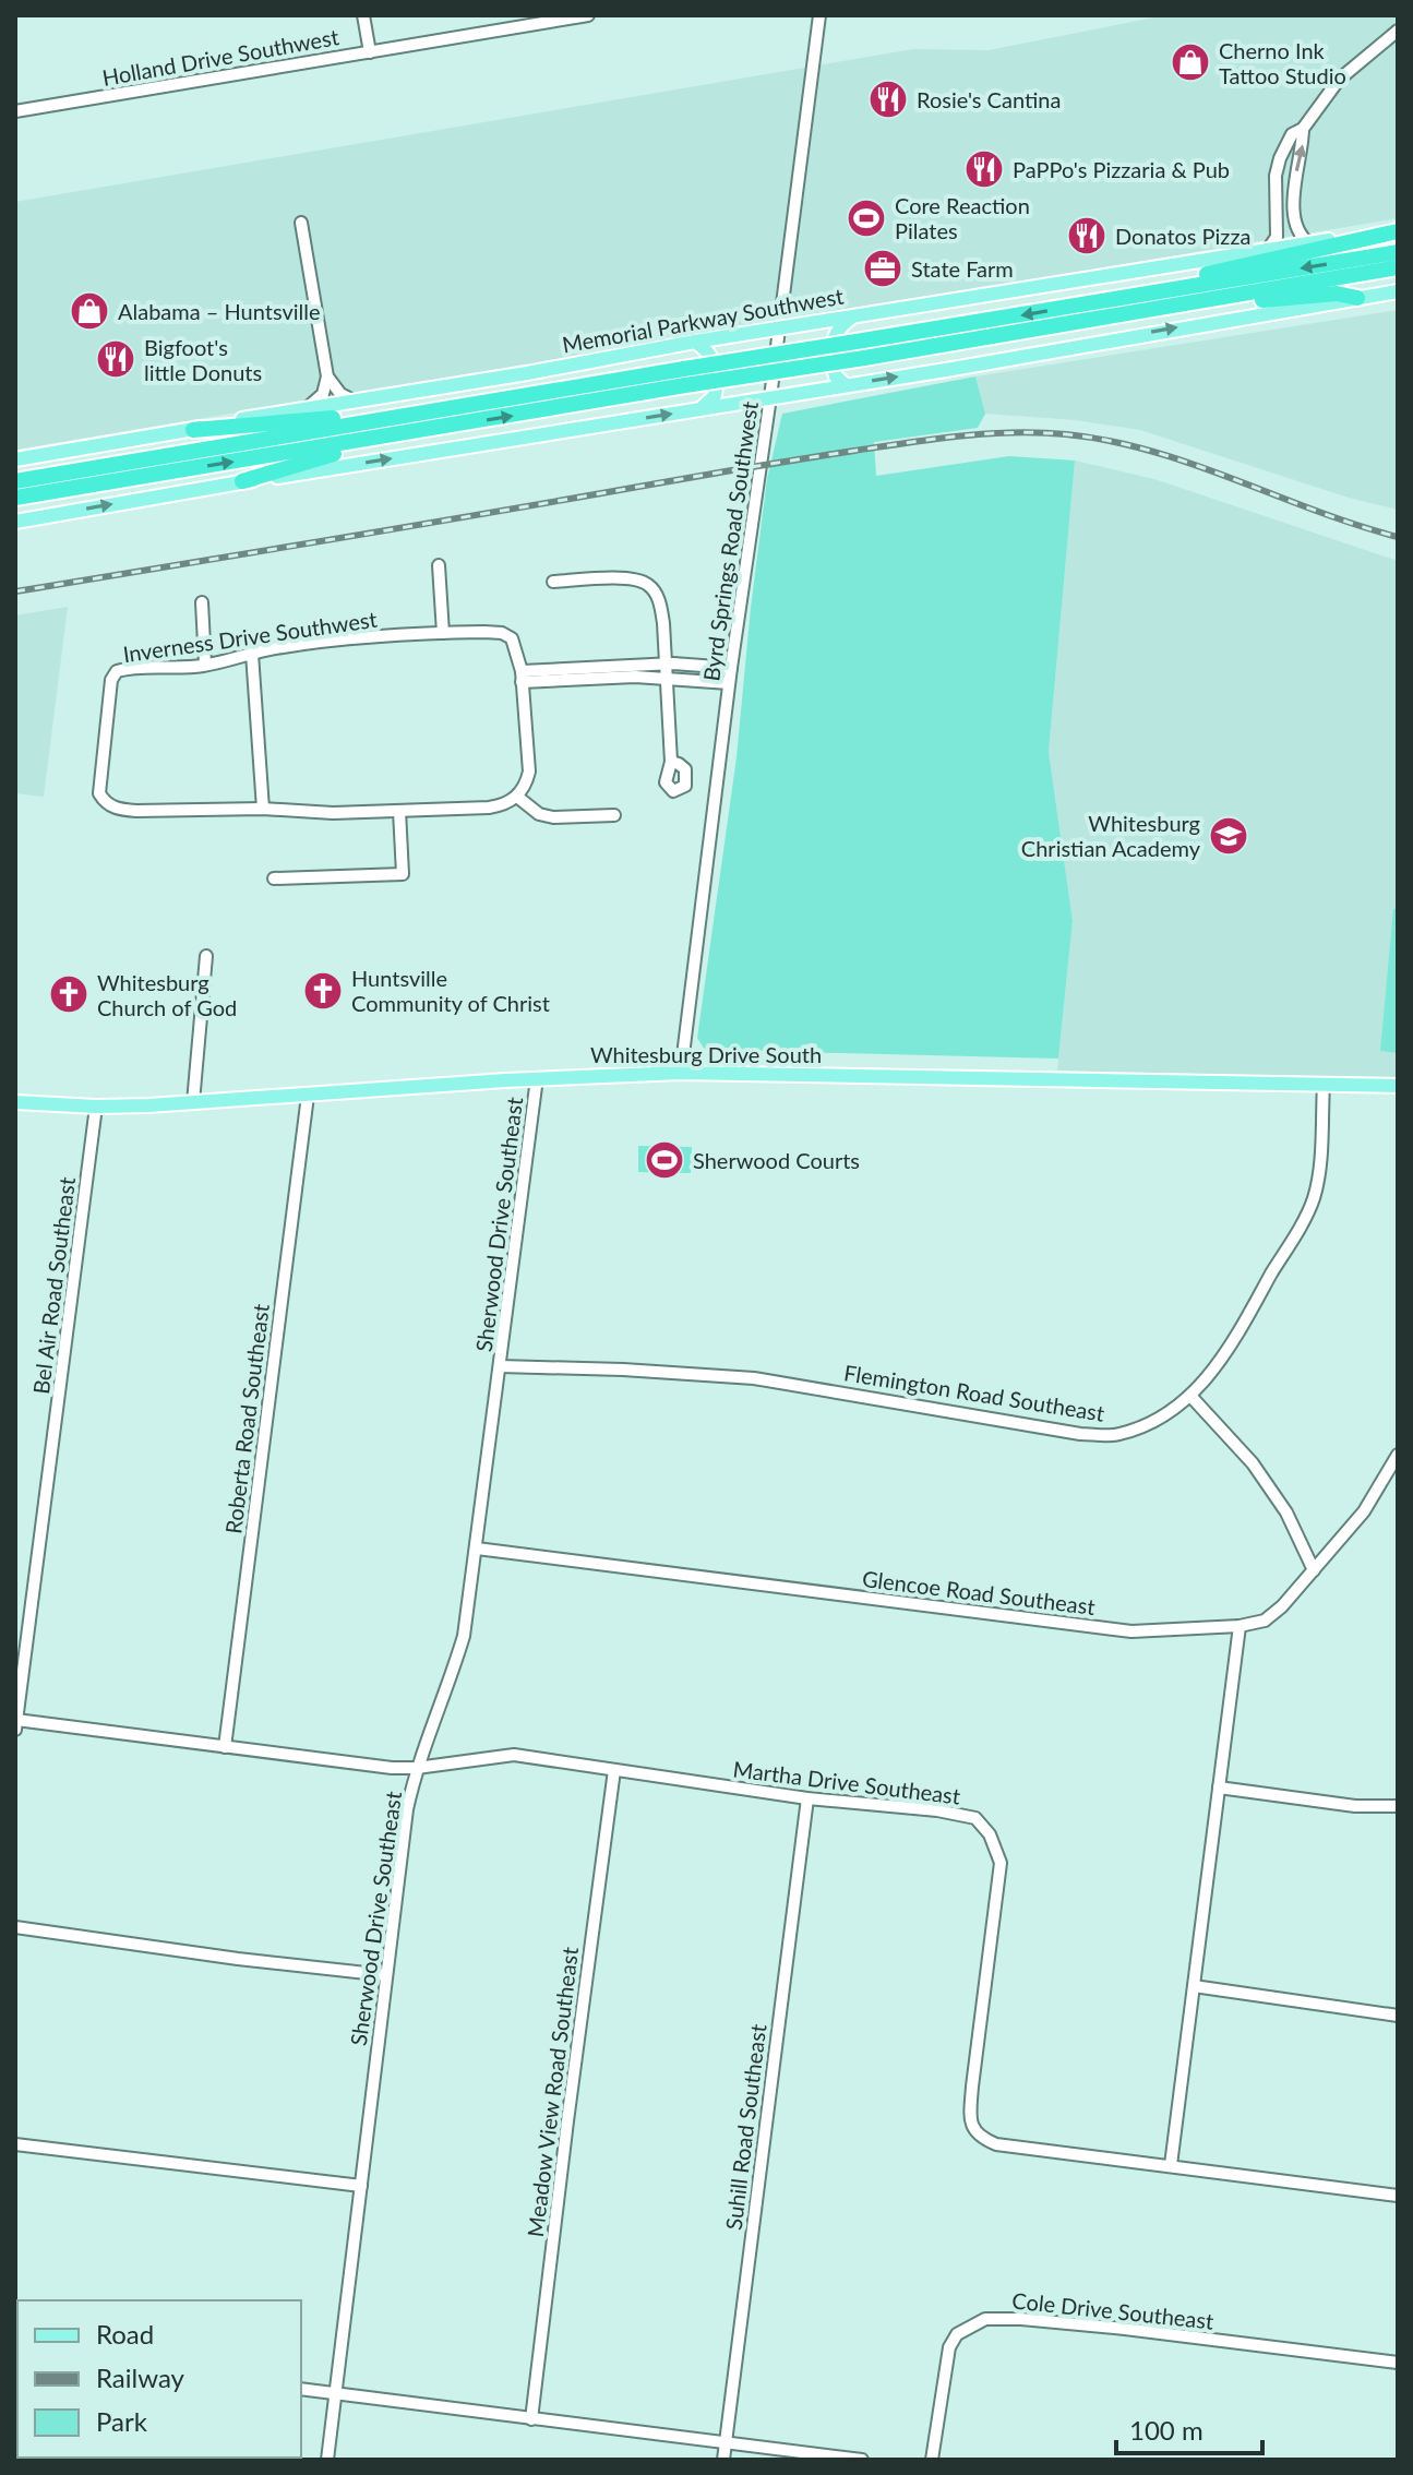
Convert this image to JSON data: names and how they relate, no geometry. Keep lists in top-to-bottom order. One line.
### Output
{"streets":{"highway":["Memorial Parkway Southwest"],"main road":["Whitesburg Drive South"],"street":["Holland Drive Southwest","Byrd Springs Road Southwest","Inverness Drive Southwest","Sherwood Drive Southeast","Bel Air Road Southeast","Flemington Road Southeast","Roberta Road Southeast","Glencoe Road Southeast","Martha Drive Southeast","Meadow View Road Southeast","Suhill Road Southeast","Cole Drive Southeast"]},"crossings":[["Memorial Parkway Southwest","Byrd Springs Road Southwest"],["Byrd Springs Road Southwest","Whitesburg Drive South"],["Whitesburg Drive South","Sherwood Drive Southeast"],["Whitesburg Drive South","Bel Air Road Southeast"],["Whitesburg Drive South","Flemington Road Southeast"],["Whitesburg Drive South","Roberta Road Southeast"],["Sherwood Drive Southeast","Flemington Road Southeast"],["Sherwood Drive Southeast","Glencoe Road Southeast"],["Sherwood Drive Southeast","Martha Drive Southeast"],["Bel Air Road Southeast","Martha Drive Southeast"],["Roberta Road Southeast","Martha Drive Southeast"],["Martha Drive Southeast","Meadow View Road Southeast"],["Martha Drive Southeast","Suhill Road Southeast"]],"places":{"shop":["Cherno Ink Tattoo Studio","Alabama – Huntsville"],"restaurant":["Rosie's Cantina","PaPPo's Pizzaria & Pub","Donatos Pizza","Bigfoot's little Donuts"],"sports":["Core Reaction Pilates","Sherwood Courts"],"office":["State Farm"],"school or university":["Whitesburg Christian Academy"],"church":["Huntsville Community of Christ","Whitesburg Church of God"]},"legend":["Road","Railway","Park"],"scale_bar":"100 m"}
